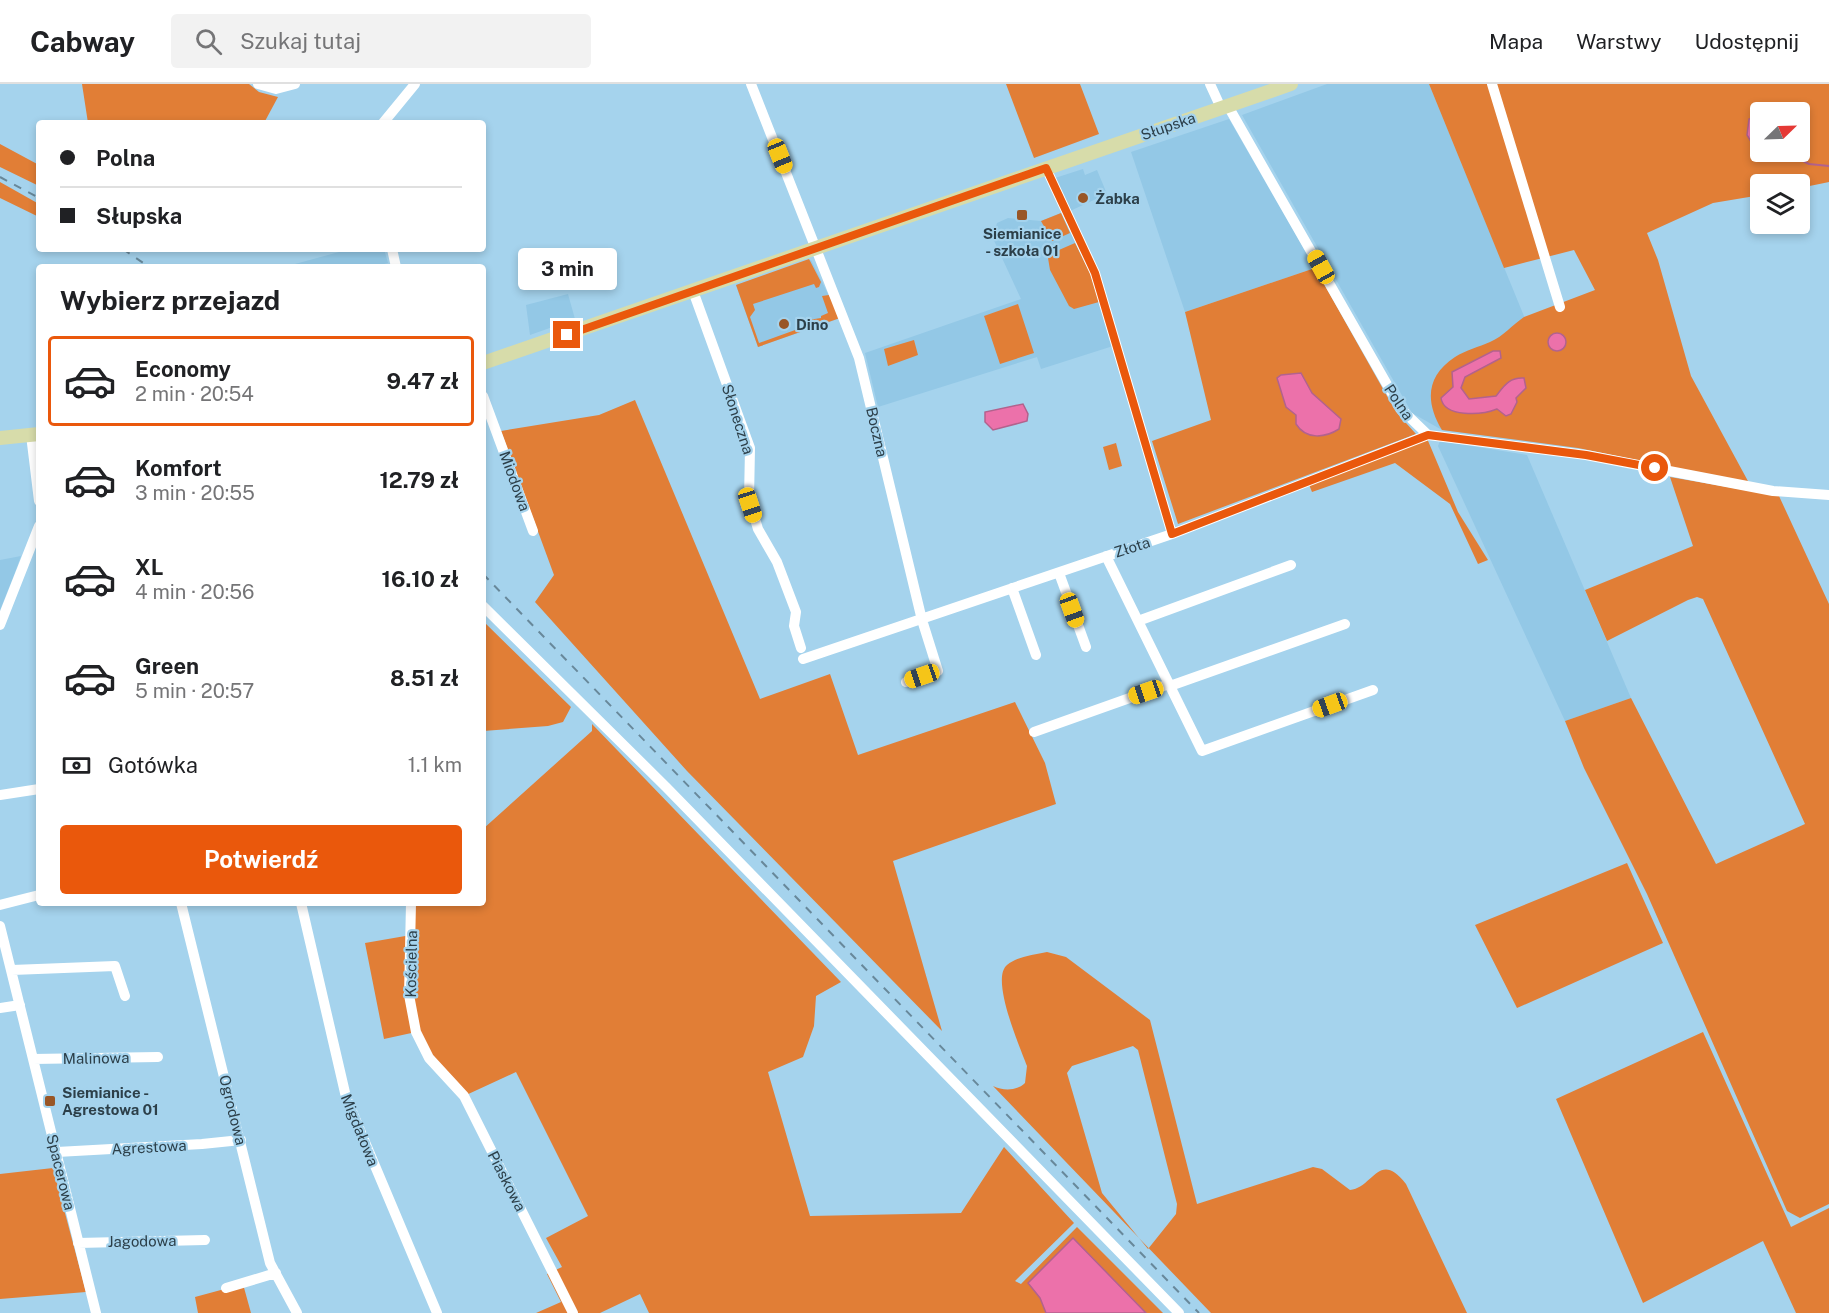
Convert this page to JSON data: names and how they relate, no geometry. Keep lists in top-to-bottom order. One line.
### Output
{"streets":{"main road":["Słupska"],"street":["Polna","Słoneczna","Boczna","Miodowa","Złota","Kościelna","Malinowa","Ogrodowa","Migdałowa","Agrestowa","Spacerowa","Piaskowa","Jagodowa"]},"crossings":[["Słupska","Polna"],["Słupska","Słoneczna"],["Słupska","Boczna"],["Polna","Złota"],["Słoneczna","Złota"],["Boczna","Złota"],["Kościelna","Piaskowa"],["Malinowa","Spacerowa"],["Ogrodowa","Agrestowa"],["Agrestowa","Spacerowa"],["Spacerowa","Jagodowa"]],"places":{"other":["Żabka","Dino"],"transit":["Siemianice - szkoła 01","Siemianice - Agrestowa 01"]},"north":"top right","page":{"header":"Cabway","search":"Szukaj tutaj","nav":["Mapa","Warstwy","Udostępnij"],"banner":["Polna","Słupska"],"bubble":"3 min","heading":"Wybierz przejazd","list":[{"name":"Economy","note":"2 min · 20:54","value":"9.47 zł"},{"name":"Komfort","note":"3 min · 20:55","value":"12.79 zł"},{"name":"XL","note":"4 min · 20:56","value":"16.10 zł"},{"name":"Green","note":"5 min · 20:57","value":"8.51 zł"}],"pay":["Gotówka","1.1 km"],"buttons":"Potwierdź"}}
